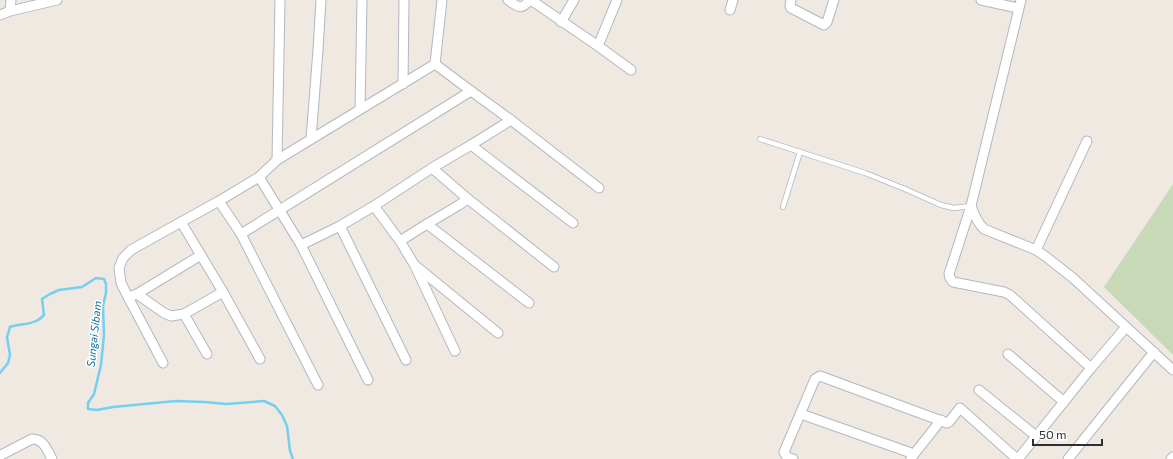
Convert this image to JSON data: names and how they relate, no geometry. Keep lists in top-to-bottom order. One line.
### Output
{"water":["Sungai Sibam"],"scale_bar":"50 m"}
